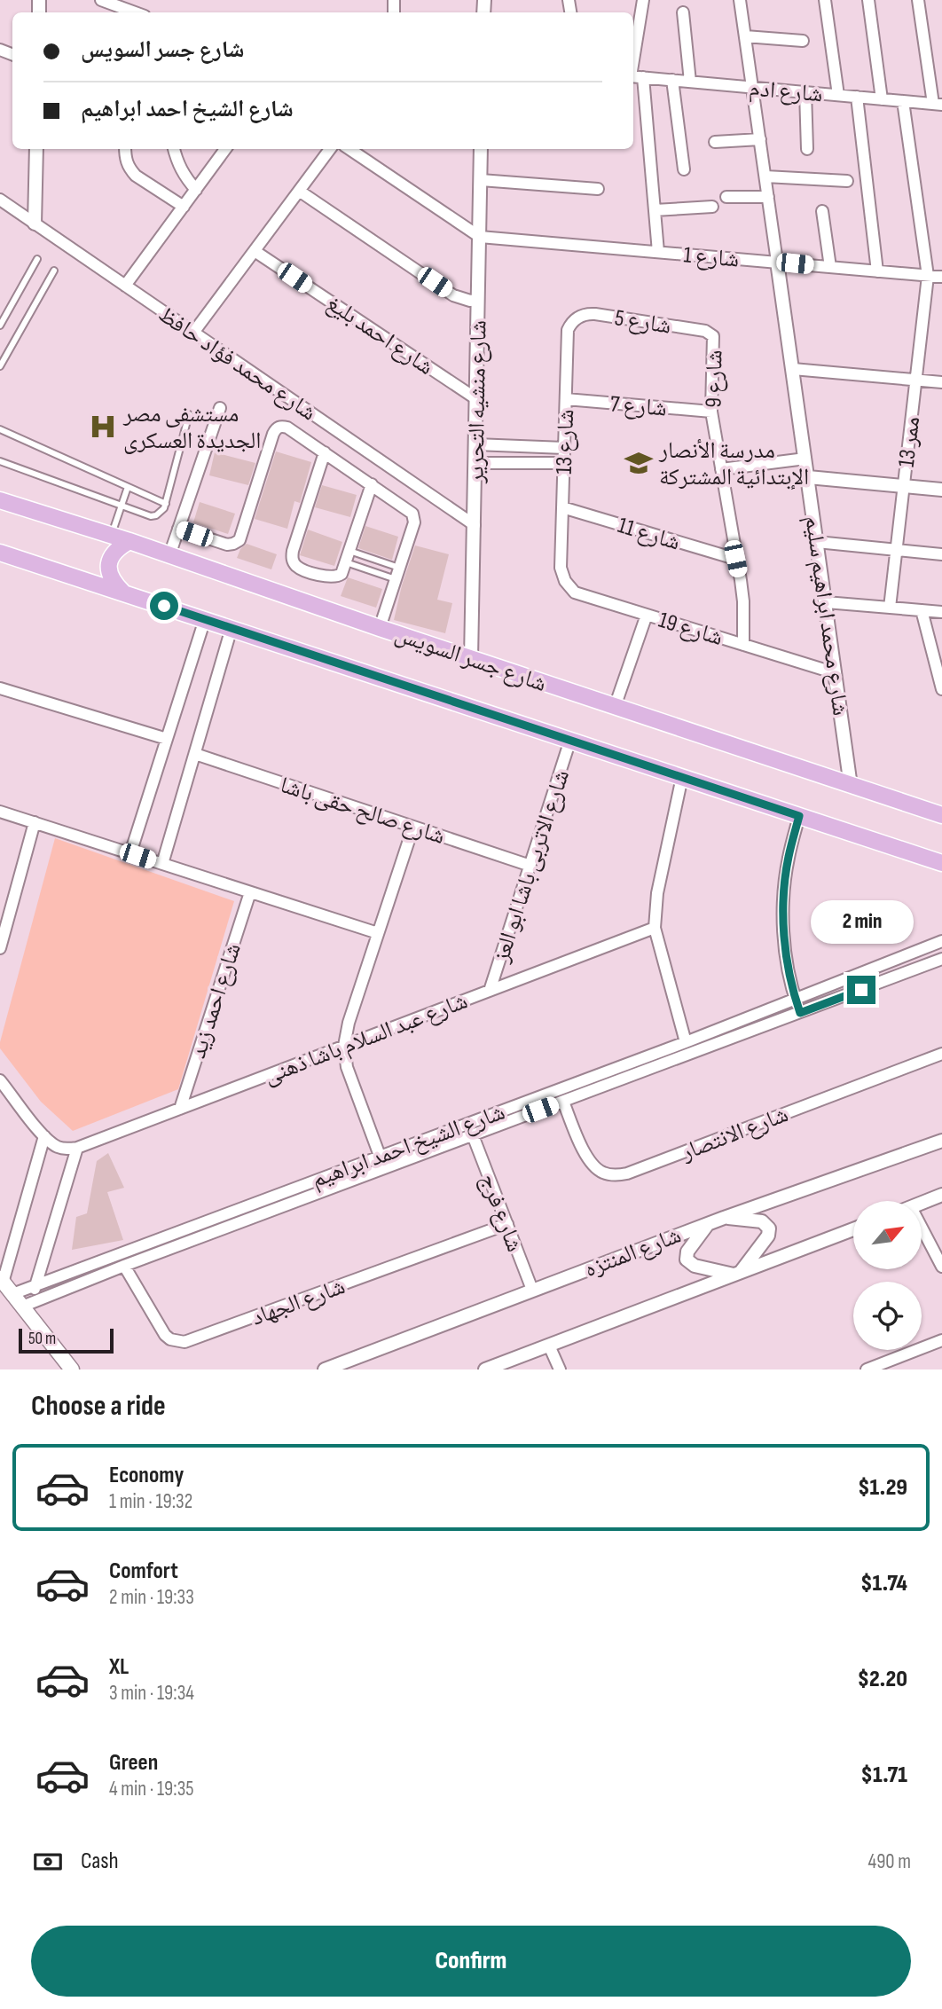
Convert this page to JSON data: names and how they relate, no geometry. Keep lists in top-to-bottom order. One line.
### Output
{"streets":{"main road":["شارع جسر السويس"],"street":["شارع ادم","شارع 1","شارع 5","شارع احمد بليغ","شارع محمد فؤاد حافظ","شارع 9","شارع منشيه التحرير","شارع 7","شارع 13","ممر 13","شارع 11","شارع محمد ابراهيم سليم","شارع 19","شارع صالح حقى باشا","شارع الاتربى باشا ابو العز","شارع احمد زيد","شارع عبد السلام باشا ذهنى","شارع الانتصار","شارع الشيخ احمد ابراهيم","شارع فرج","شارع المنتزه","شارع الجهاد"]},"crossings":[["شارع ادم","ممر 13"],["شارع 1","شارع منشيه التحرير"],["شارع 1","ممر 13"],["شارع 1","شارع محمد ابراهيم سليم"],["شارع 5","شارع 9"],["شارع 5","شارع 13"],["شارع احمد بليغ","شارع منشيه التحرير"],["شارع محمد فؤاد حافظ","شارع منشيه التحرير"],["شارع 9","شارع 7"],["شارع 9","شارع 11"],["شارع 9","شارع 19"],["شارع منشيه التحرير","شارع جسر السويس"],["شارع 7","شارع 13"],["شارع 13","شارع 11"],["شارع 13","شارع 19"],["شارع محمد ابراهيم سليم","شارع 19"],["شارع محمد ابراهيم سليم","شارع جسر السويس"],["شارع جسر السويس","شارع الاتربى باشا ابو العز"],["شارع صالح حقى باشا","شارع الاتربى باشا ابو العز"],["شارع الاتربى باشا ابو العز","شارع عبد السلام باشا ذهنى"],["شارع احمد زيد","شارع عبد السلام باشا ذهنى"],["شارع الانتصار","شارع الشيخ احمد ابراهيم"],["شارع الشيخ احمد ابراهيم","شارع فرج"],["شارع الشيخ احمد ابراهيم","شارع الجهاد"],["شارع فرج","شارع المنتزه"],["شارع فرج","شارع الجهاد"]],"places":{"hospital":["مستشفى مصر الجديدة العسكرى"],"school or university":["مدرسة الأنصار الإبتدائية المشتركة"]},"scale_bar":"50 m","north":"top right","page":{"banner":["شارع جسر السويس","شارع الشيخ احمد ابراهيم"],"bubble":"2 min","scale":"50 m","heading":"Choose a ride","list":[{"name":"Economy","note":"1 min · 19:32","value":"$1.29"},{"name":"Comfort","note":"2 min · 19:33","value":"$1.74"},{"name":"XL","note":"3 min · 19:34","value":"$2.20"},{"name":"Green","note":"4 min · 19:35","value":"$1.71"}],"pay":["Cash","490 m"],"buttons":"Confirm"}}
